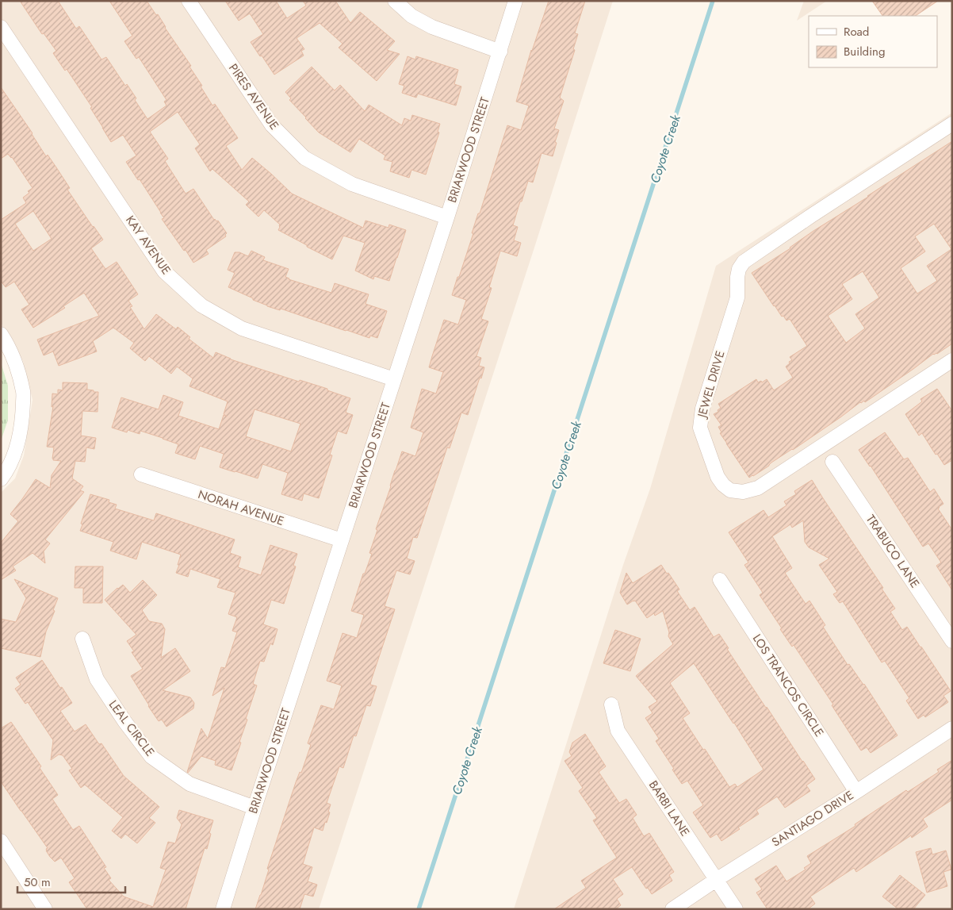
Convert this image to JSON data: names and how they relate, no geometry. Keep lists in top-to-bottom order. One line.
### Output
{"streets":{"street":["PIRES AVENUE","BRIARWOOD STREET","KAY AVENUE","JEWEL DRIVE","NORAH AVENUE","TRABUCO LANE","LOS TRANCOS CIRCLE","LEAL CIRCLE","BARBI LANE","SANTIAGO DRIVE"]},"crossings":[["PIRES AVENUE","BRIARWOOD STREET"],["BRIARWOOD STREET","KAY AVENUE"],["BRIARWOOD STREET","NORAH AVENUE"],["BRIARWOOD STREET","LEAL CIRCLE"],["LOS TRANCOS CIRCLE","SANTIAGO DRIVE"],["BARBI LANE","SANTIAGO DRIVE"]],"water":["Coyote Creek"],"legend":["Road","Building"],"scale_bar":"50 m"}
